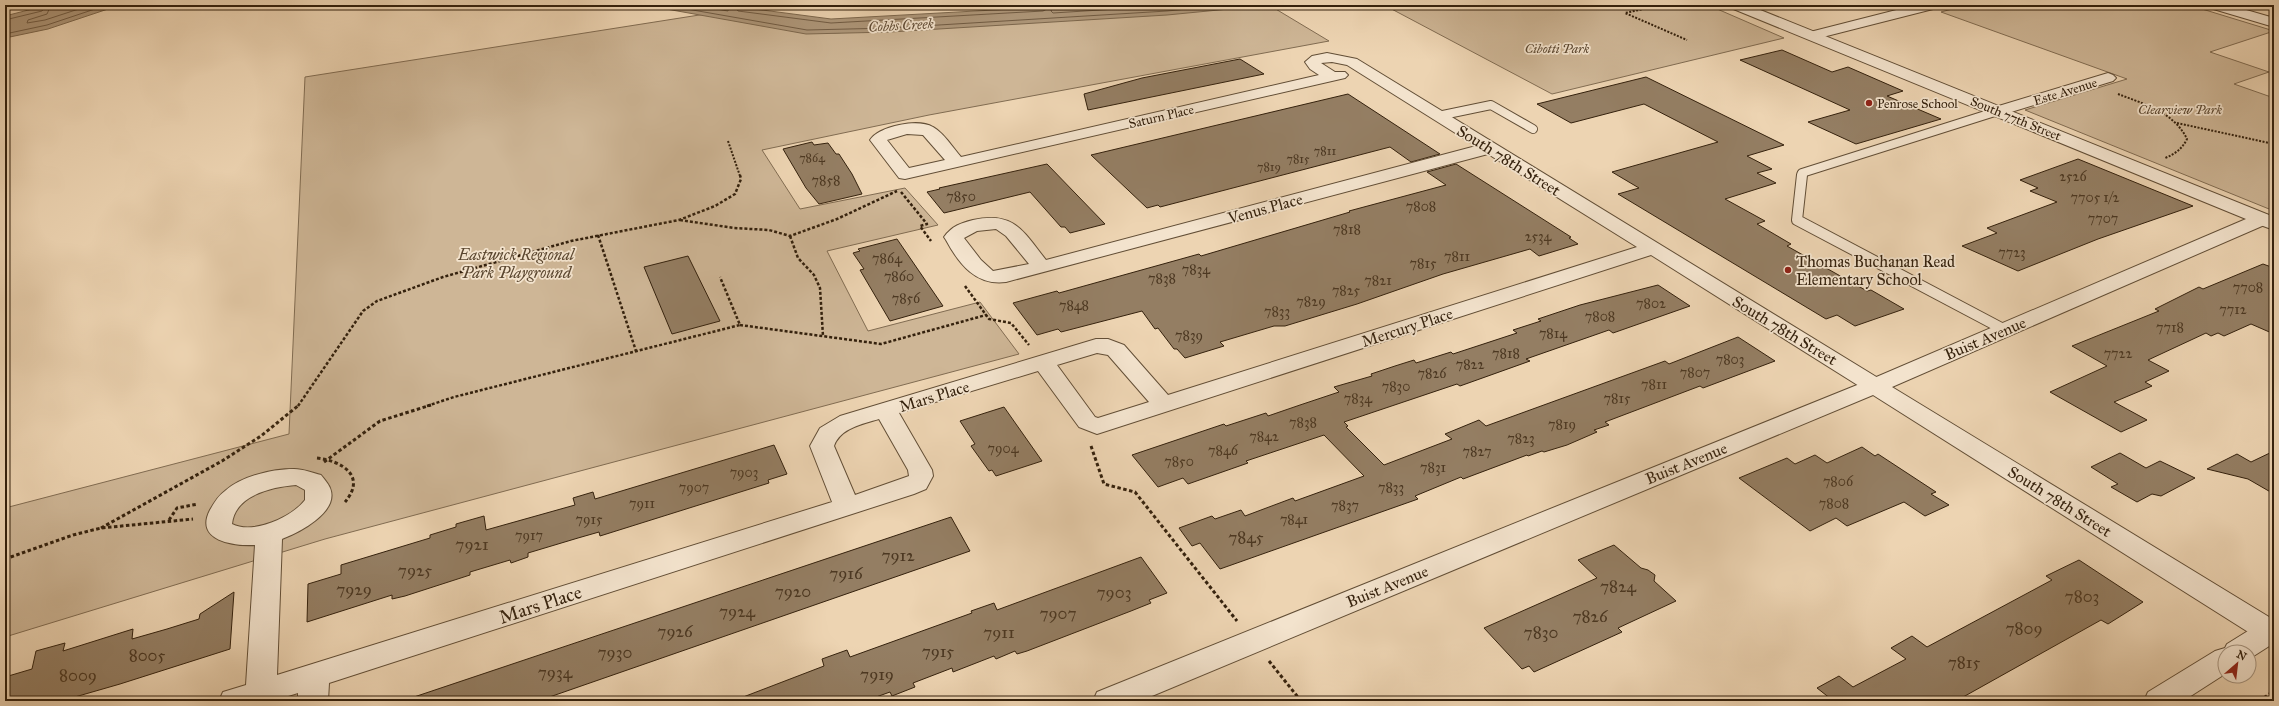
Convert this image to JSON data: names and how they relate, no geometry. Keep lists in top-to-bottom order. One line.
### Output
{"streets":{"street":["Este Avenue","Saturn Place","South 77th Street","South 78th Street","Venus Place","Mercury Place","Buist Avenue","Mars Place"]},"crossings":[["Este Avenue","South 77th Street"],["Saturn Place","South 78th Street"],["South 77th Street","Buist Avenue"],["South 78th Street","Venus Place"],["South 78th Street","Mercury Place"],["South 78th Street","Buist Avenue"]],"water":["Cobbs Creek"],"parks":["Cibotti Park","Clearview Park","Eastwick Regional Park Playground"],"places":["Penrose School","Thomas Buchanan Read Elementary School"],"house_numbers":["7811","7864","7815","7819","2526","7858","7850","7705 1/2","7808","7707","7818","2534","7723","7811","7864","7815","7834","7860","7838","7821","7708","7825","7856","7829","7802","7848","7712","7833","7808","7718","7814","7839","7818","7722","7803","7822","7807","7826","7811","7830","7834","7815","7838","7819","7842","7823","7904","7846","7827","7850","7831","7903","7806","7907","7833","7911","7808","7837","7915","7841","7917","7845","7921","7912","7925","7916","7824","7929","7920","7903","7803","7924","7907","7826","7809","7926","7911","7830","7915","7930","8005","7815","7934","7919","8009"],"north":"top right"}
